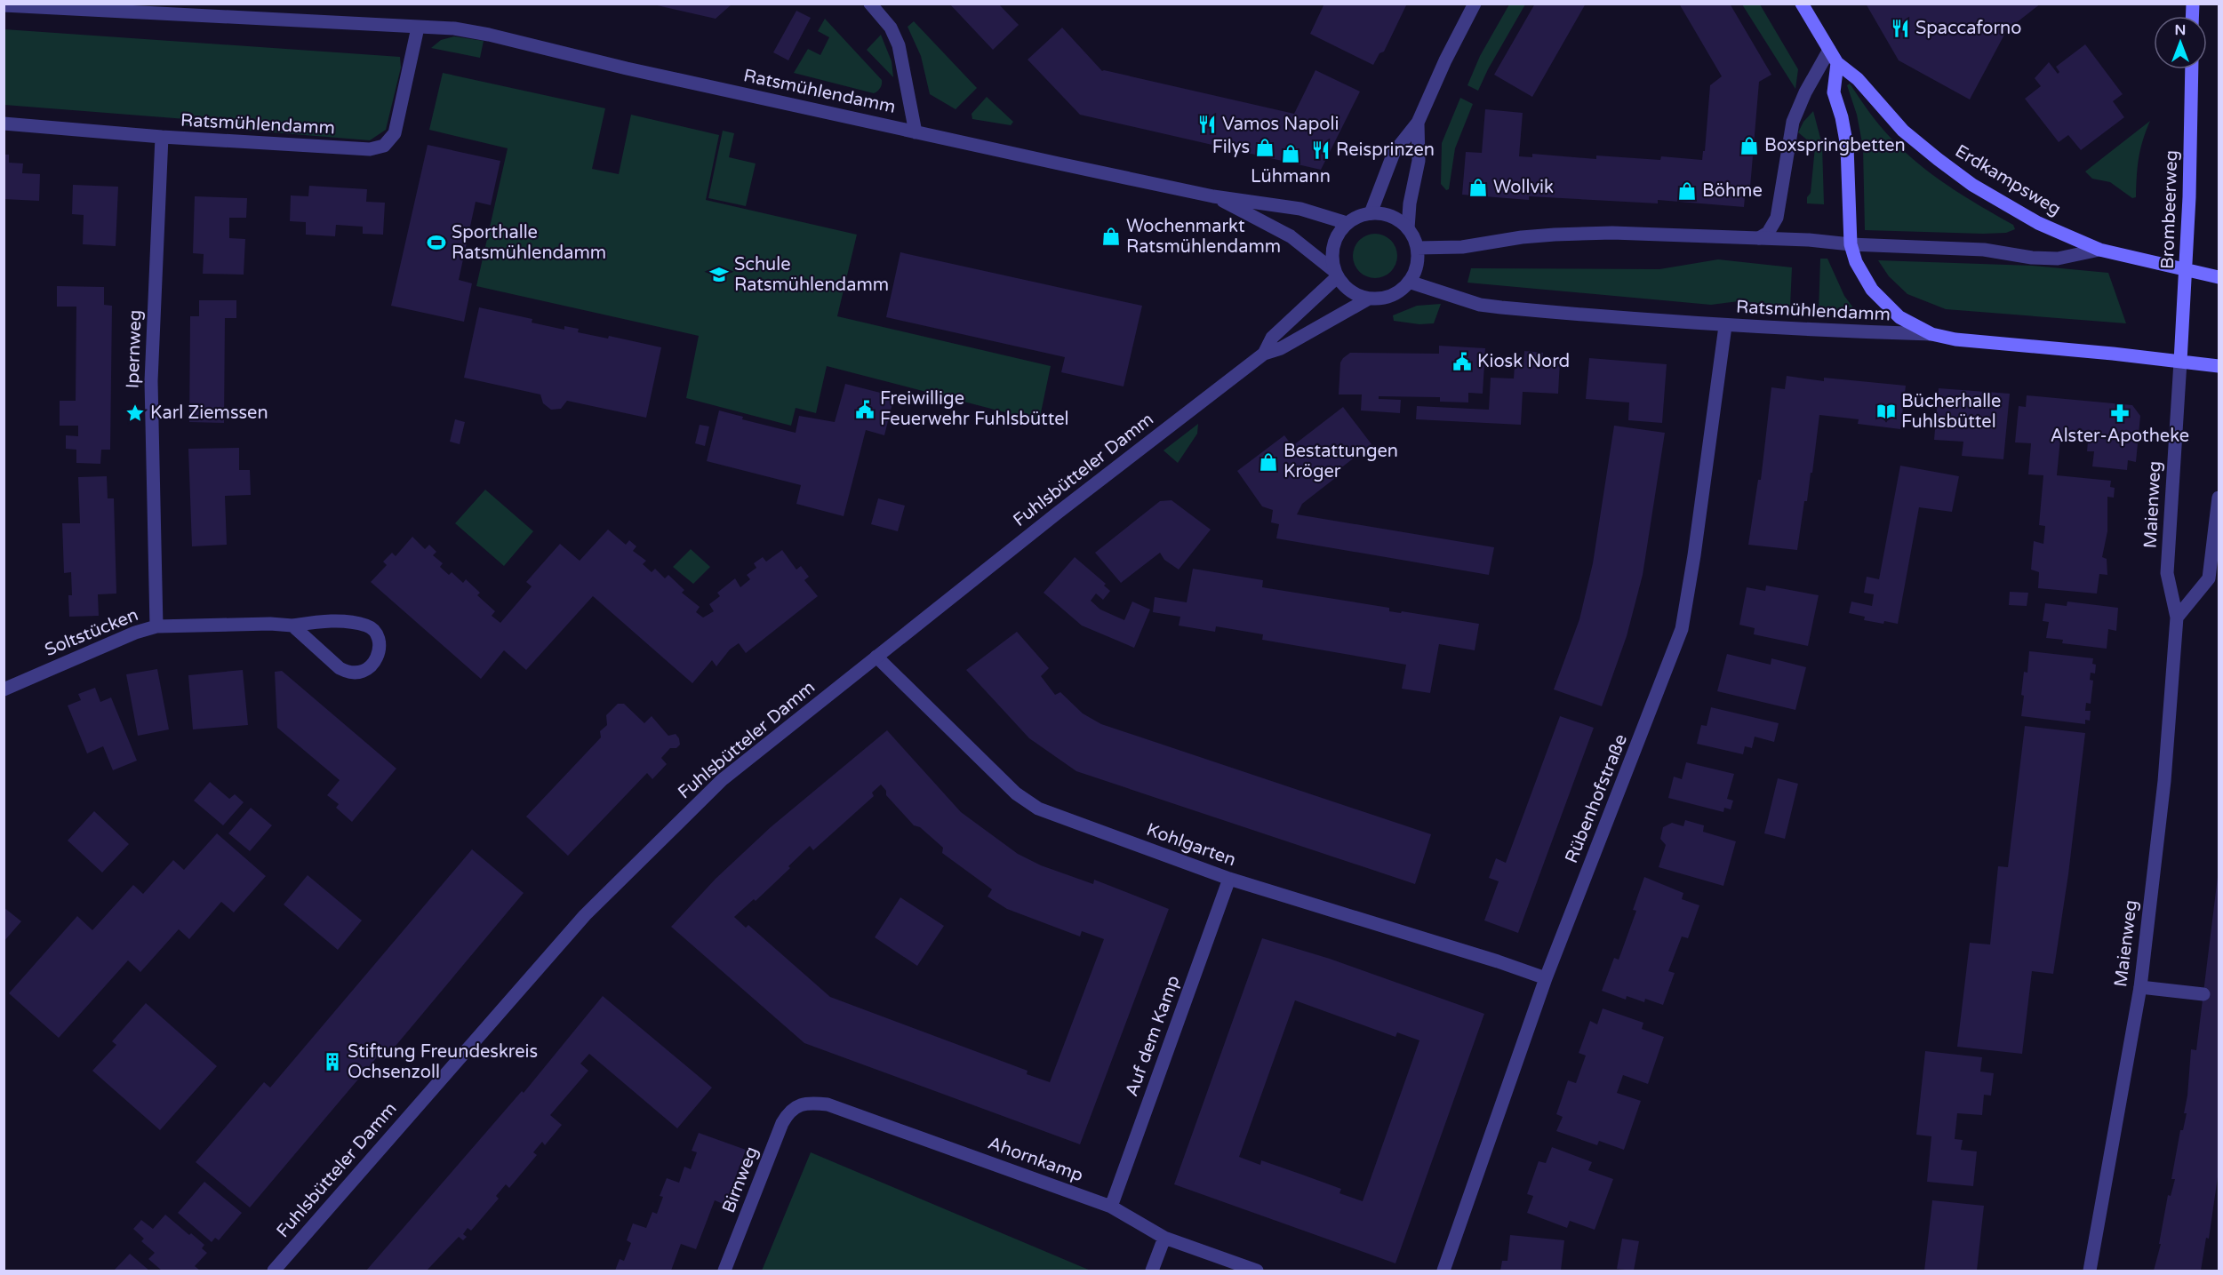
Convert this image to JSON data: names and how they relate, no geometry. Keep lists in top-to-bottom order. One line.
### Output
{"streets":{"main road":["Ratsmühlendamm","Erdkampsweg","Brombeerweg"],"street":["Ipernweg","Fuhlsbütteler Damm","Maienweg","Soltstücken","Rübenhofstraße","Kohlgarten","Auf dem Kamp","Ahornkamp","Birnweg"]},"crossings":[["Ratsmühlendamm","Brombeerweg"],["Ratsmühlendamm","Ipernweg"],["Ratsmühlendamm","Fuhlsbütteler Damm"],["Ratsmühlendamm","Maienweg"],["Ratsmühlendamm","Rübenhofstraße"],["Brombeerweg","Maienweg"],["Ipernweg","Soltstücken"],["Fuhlsbütteler Damm","Kohlgarten"],["Rübenhofstraße","Kohlgarten"],["Kohlgarten","Auf dem Kamp"],["Auf dem Kamp","Ahornkamp"],["Ahornkamp","Birnweg"]],"places":{"restaurant":["Spaccaforno","Vamos Napoli","Reisprinzen"],"shop":["Boxspringbetten","Filys","Lühmann","Wollvik","Böhme","Wochenmarkt Ratsmühlendamm","Bestattungen Kröger"],"sports":["Sporthalle Ratsmühlendamm"],"school or university":["Schule Ratsmühlendamm"],"public building":["Kiosk Nord","Freiwillige Feuerwehr Fuhlsbüttel"],"library":["Bücherhalle Fuhlsbüttel"],"place":["Karl Ziemssen"],"pharmacy":["Alster-Apotheke"],"building":["Stiftung Freundeskreis Ochsenzoll"]},"north":"top"}
